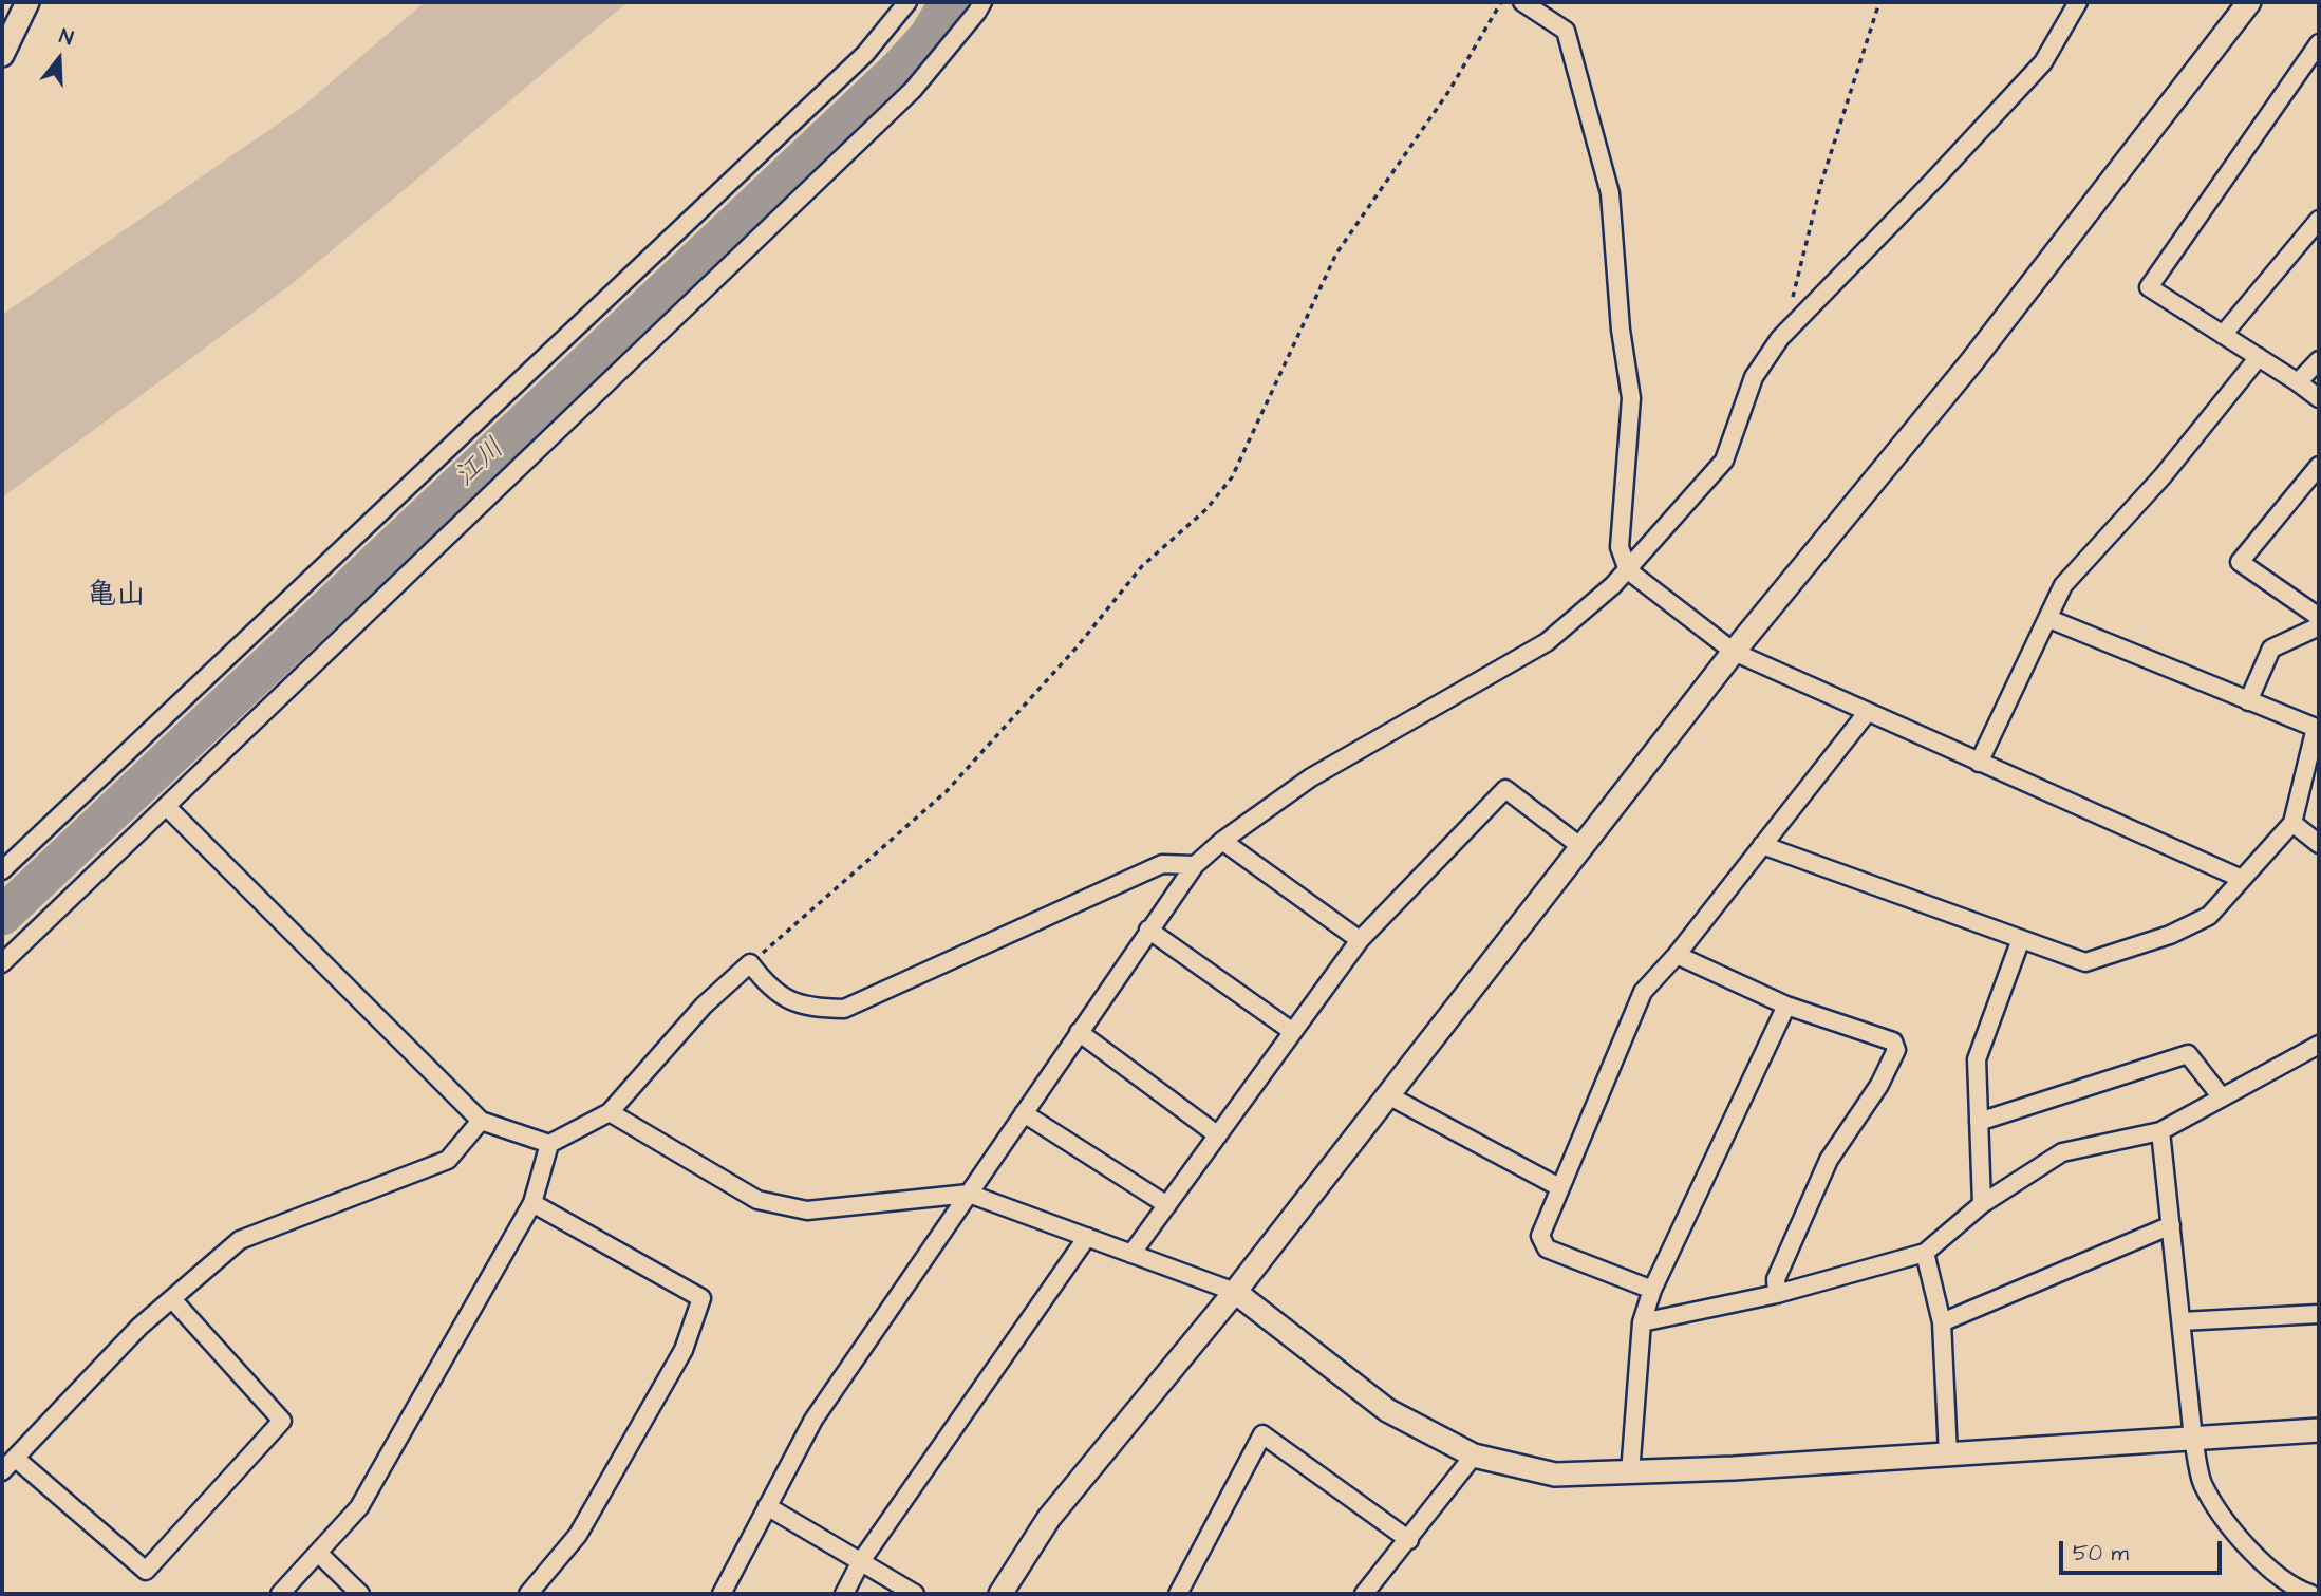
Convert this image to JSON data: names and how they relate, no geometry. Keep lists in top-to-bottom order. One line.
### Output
{"districts":["亀山"],"water":["江川"],"scale_bar":"50 m","north":"top"}
